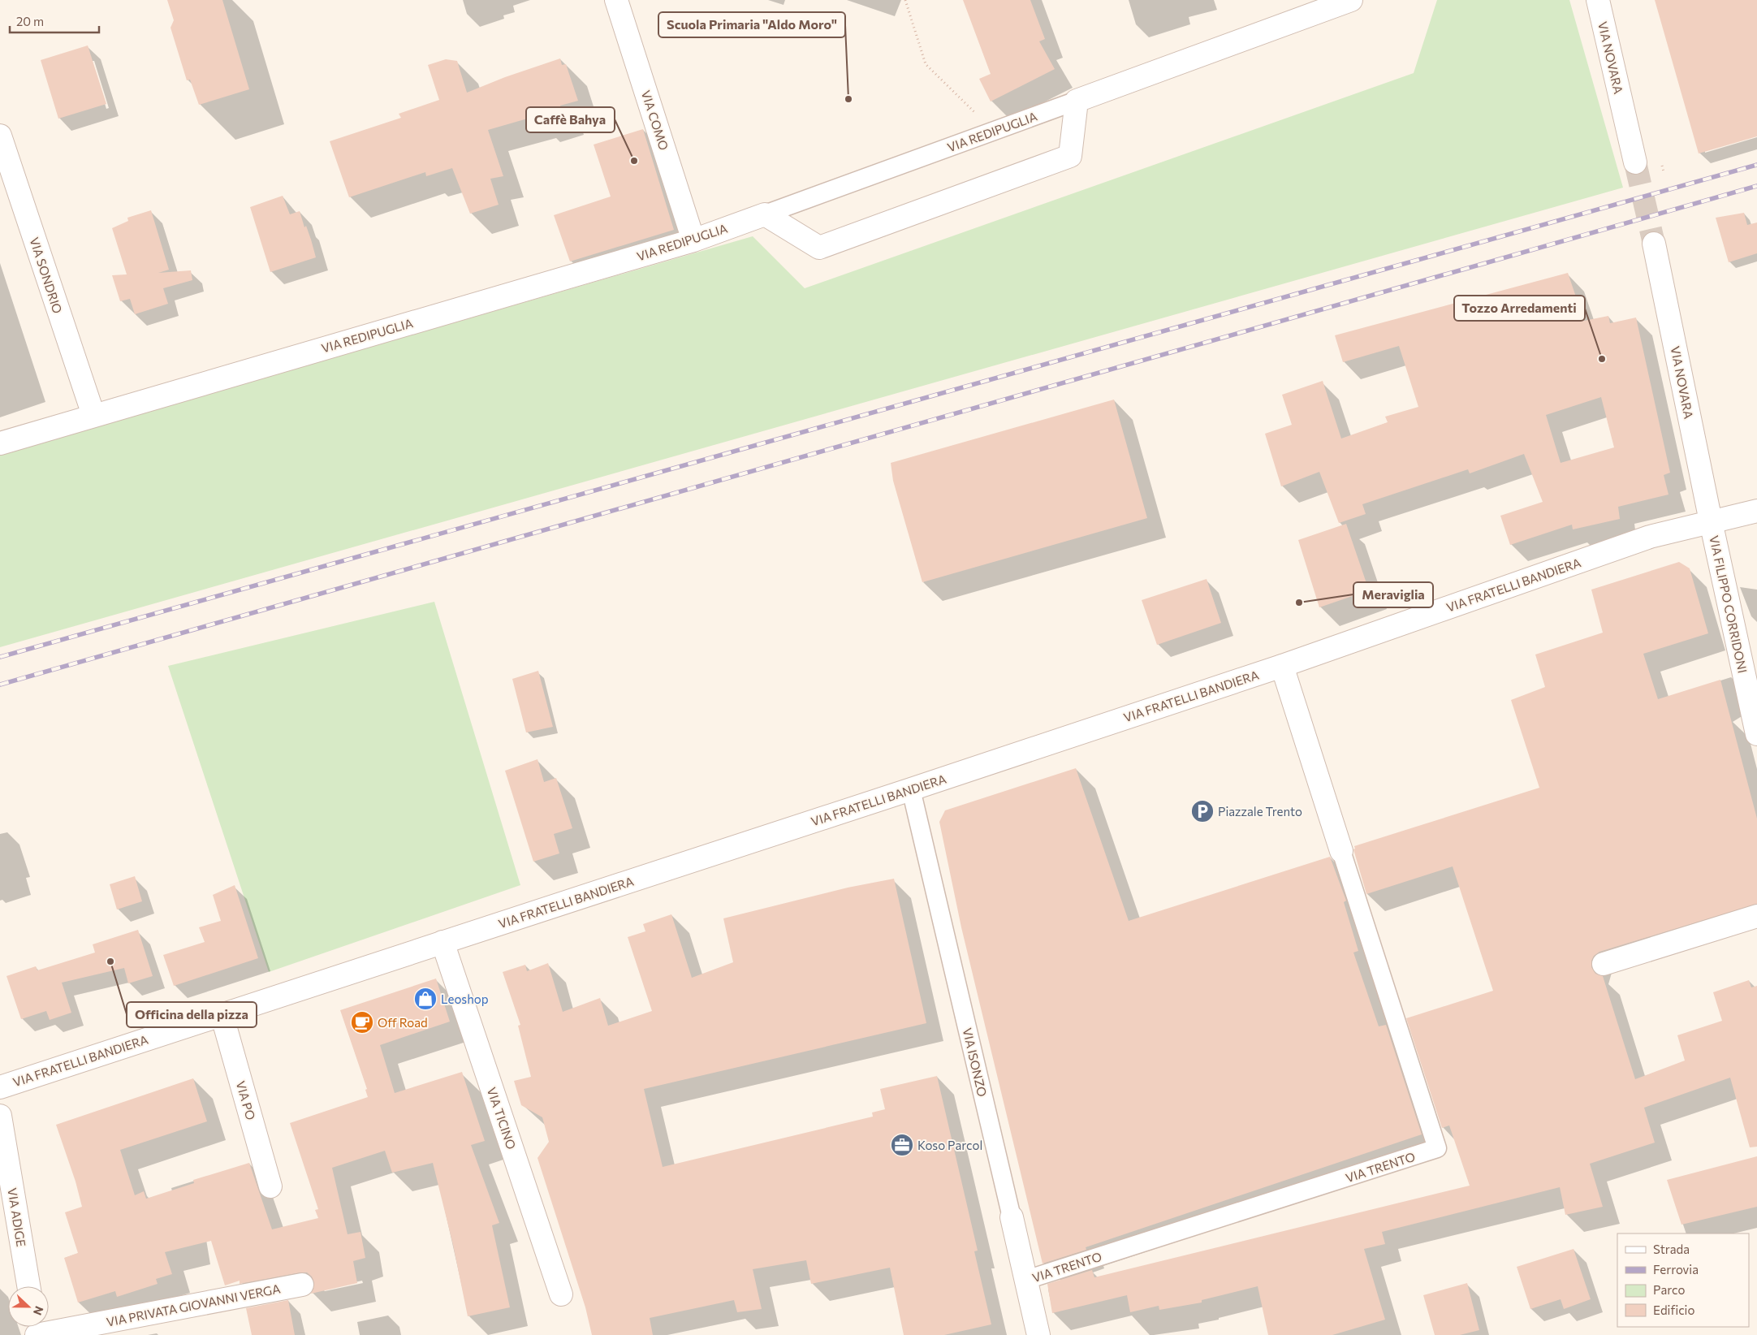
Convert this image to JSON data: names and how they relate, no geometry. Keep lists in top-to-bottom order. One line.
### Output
{"streets":{"street":["VIA NOVARA","VIA COMO","VIA REDIPUGLIA","VIA SONDRIO","VIA FRATELLI BANDIERA","VIA FILIPPO CORRIDONI","VIA ISONZO","VIA PO","VIA TICINO","VIA ADIGE","VIA PRIVATA GIOVANNI VERGA"],"lane":["VIA TRENTO"]},"crossings":[["VIA NOVARA","VIA FRATELLI BANDIERA"],["VIA NOVARA","VIA FILIPPO CORRIDONI"],["VIA COMO","VIA REDIPUGLIA"],["VIA REDIPUGLIA","VIA SONDRIO"],["VIA FRATELLI BANDIERA","VIA FILIPPO CORRIDONI"],["VIA FRATELLI BANDIERA","VIA ISONZO"],["VIA FRATELLI BANDIERA","VIA PO"],["VIA FRATELLI BANDIERA","VIA TICINO"],["VIA ISONZO","VIA TRENTO"]],"places":{"other":["Scuola Primaria \"Aldo Moro\"","Caffè Bahya","Tozzo Arredamenti","Meraviglia","Officina della pizza"],"parking":["Piazzale Trento"],"shop":["Leoshop"],"cafe":["Off Road"],"office":["Koso Parcol"]},"legend":["Strada","Ferrovia","Parco","Edificio"],"scale_bar":"20 m","north":"right"}
